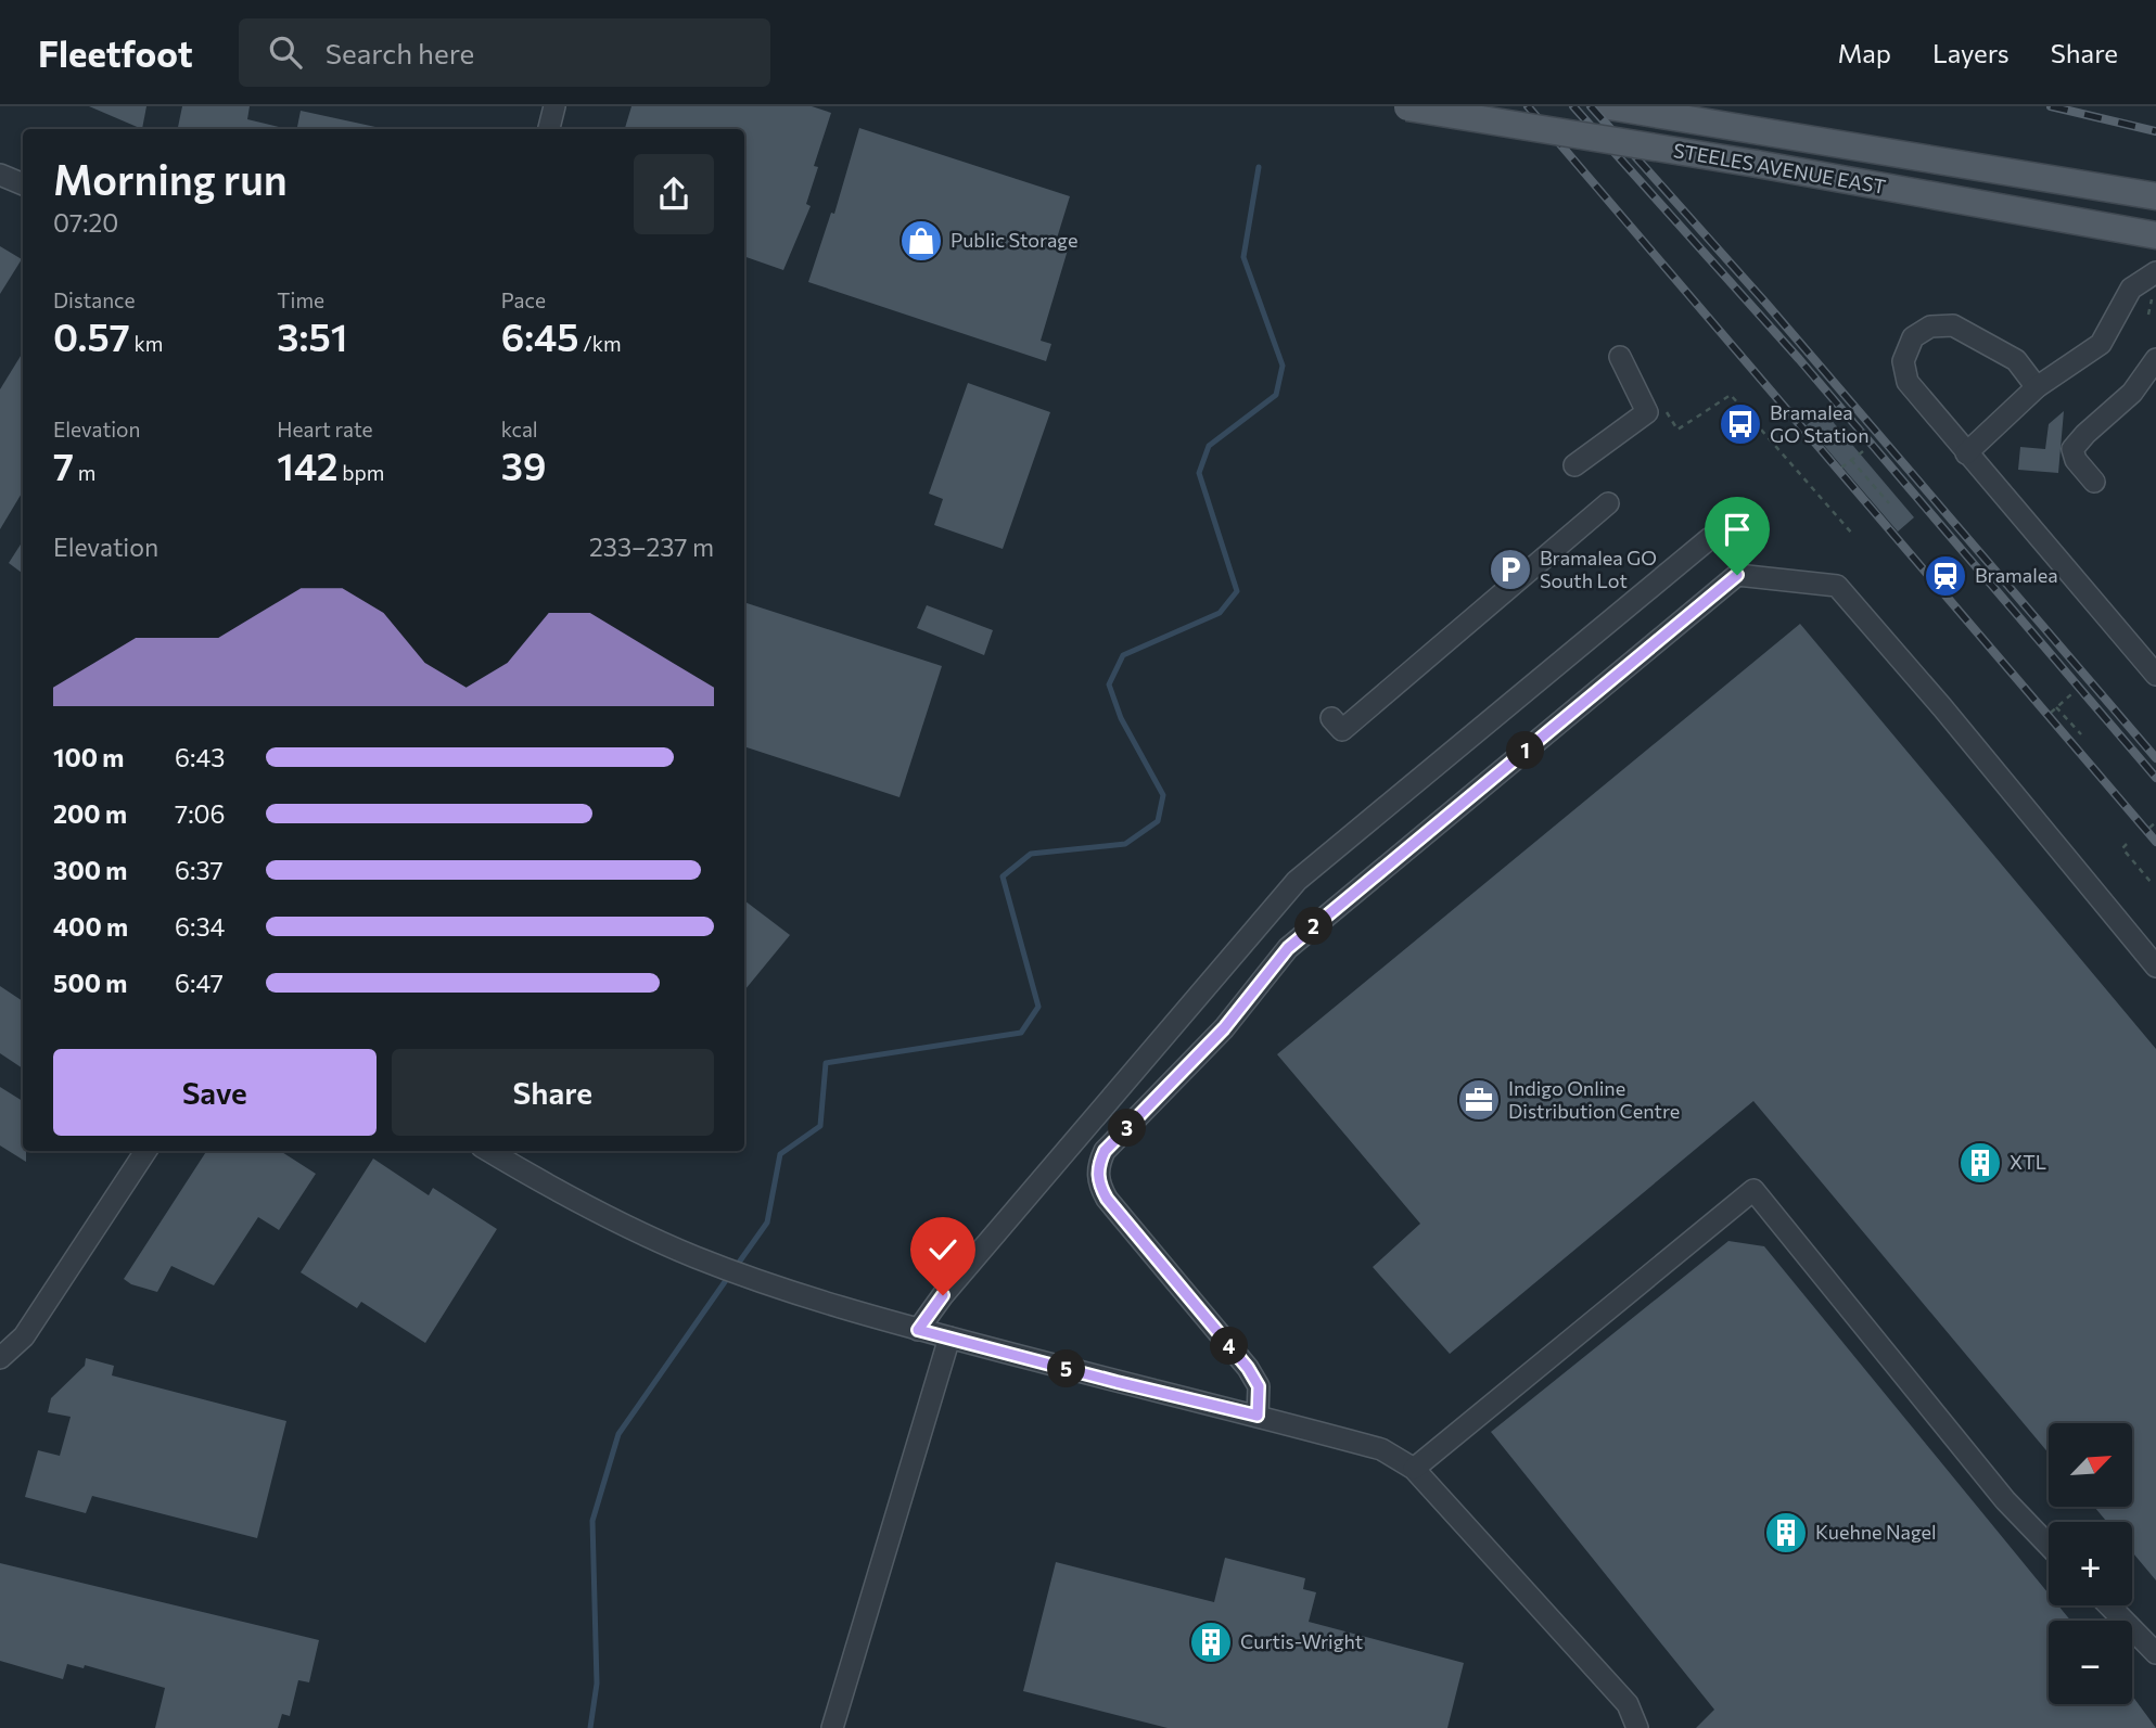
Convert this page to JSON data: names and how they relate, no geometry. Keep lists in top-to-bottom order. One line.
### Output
{"streets":{"main road":["STEELES AVENUE EAST"]},"places":{"shop":["Public Storage"],"bus stop":["Bramalea GO Station"],"parking":["Bramalea GO South Lot"],"station":["Bramalea"],"office":["Indigo Online Distribution Centre"],"building":["XTL","Kuehne Nagel","Curtis-Wright"]},"north":"top right","page":{"header":"Fleetfoot","search":"Search here","nav":["Map","Layers","Share"],"heading":["Morning run","07:20"],"stats":[["Distance","0.57 km"],["Time","3:51"],["Pace","6:45 /km"],["Elevation","7 m"],["Heart rate","142 bpm"],["kcal","39"]],"chart":["Elevation","233–237 m"],"list":[{"name":"100 m","note":"6:43"},{"name":"200 m","note":"7:06"},{"name":"300 m","note":"6:37"},{"name":"400 m","note":"6:34"},{"name":"500 m","note":"6:47"}],"pins":["1","2","3","4","5"],"buttons":["Save","Share"],"map_buttons":["+","−"]}}
